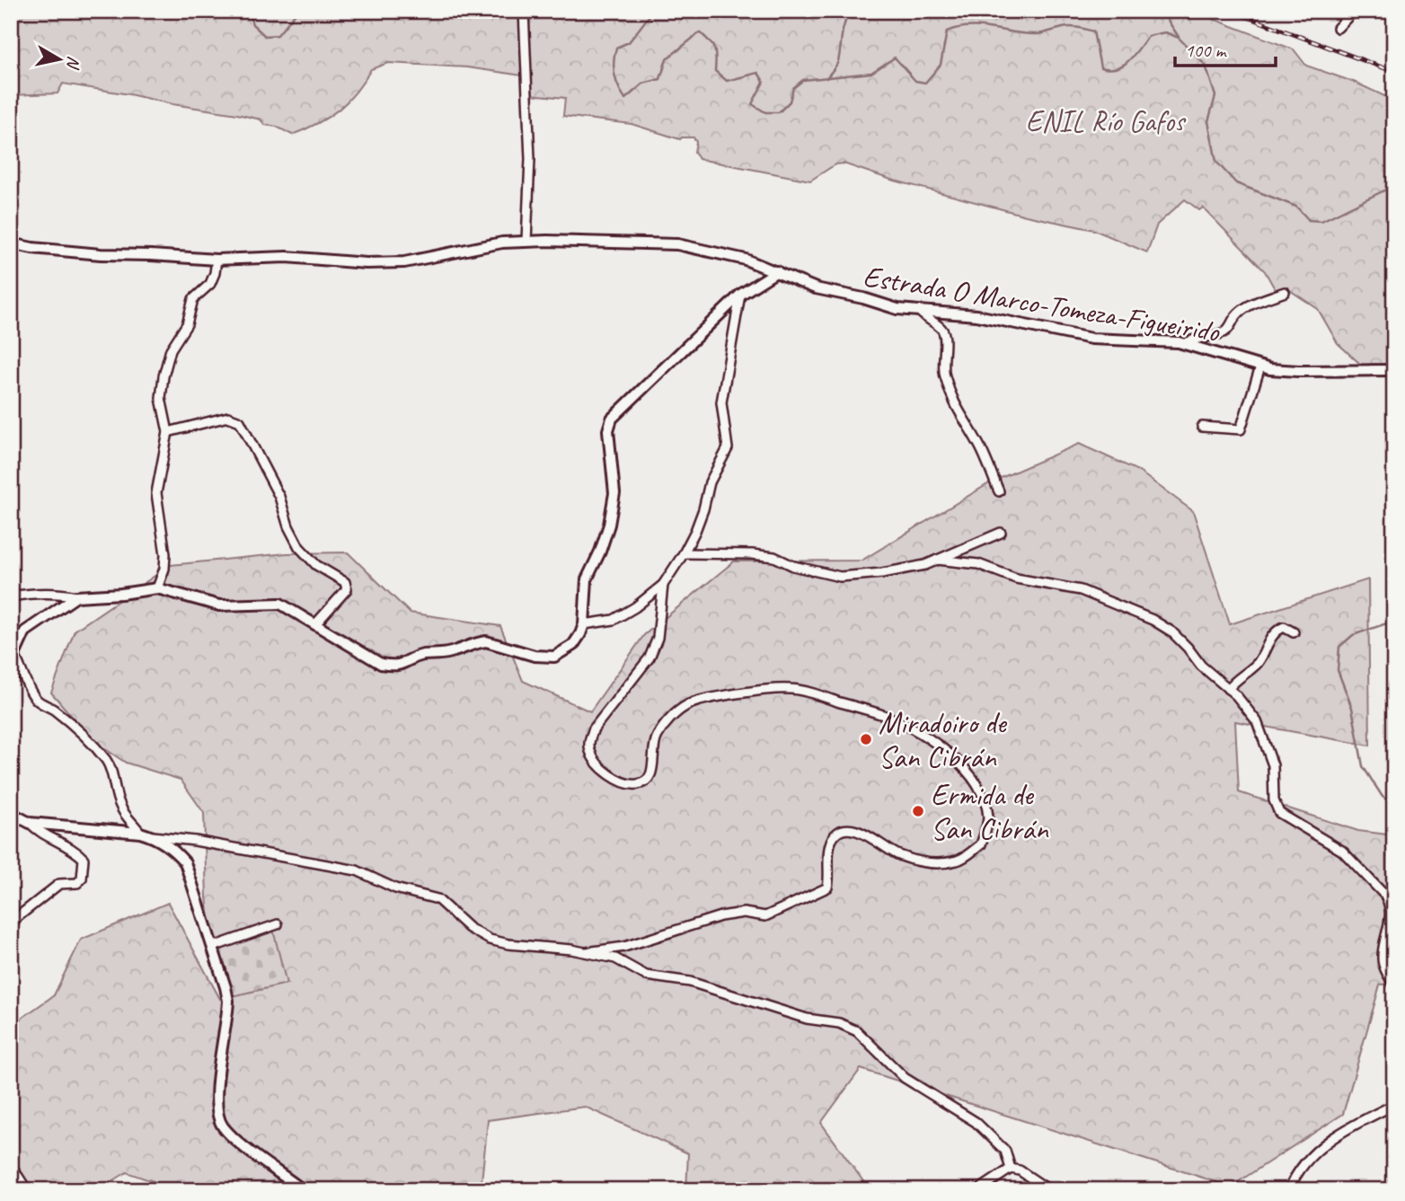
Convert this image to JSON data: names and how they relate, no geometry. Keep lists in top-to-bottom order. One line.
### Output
{"streets":{"street":["Estrada O Marco-Tomeza-Figueirido"]},"parks":["ENIL Río Gafos"],"places":["Miradoiro de San Cibrán","Ermida de San Cibrán"],"scale_bar":"100 m","north":"right"}
